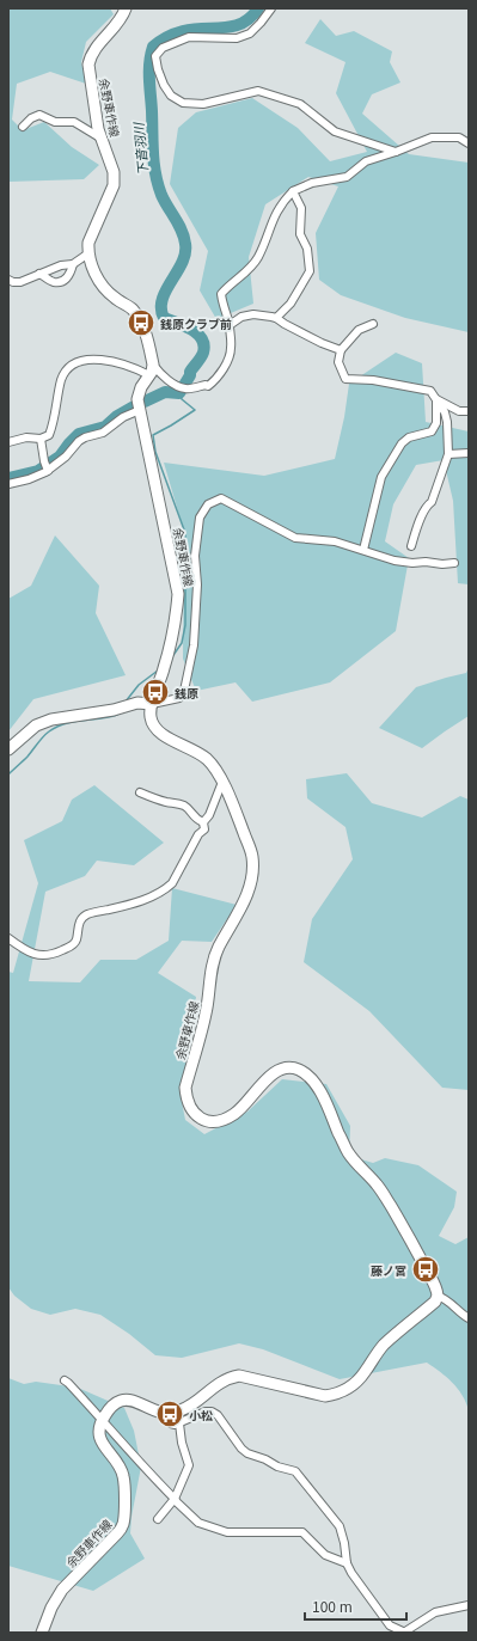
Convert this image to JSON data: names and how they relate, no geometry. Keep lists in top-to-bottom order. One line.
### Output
{"streets":{"main road":["余野車作線"]},"water":["下音羽川"],"places":{"bus stop":["銭原クラブ前","銭原","藤ノ宮","小松"]},"scale_bar":"100 m"}
